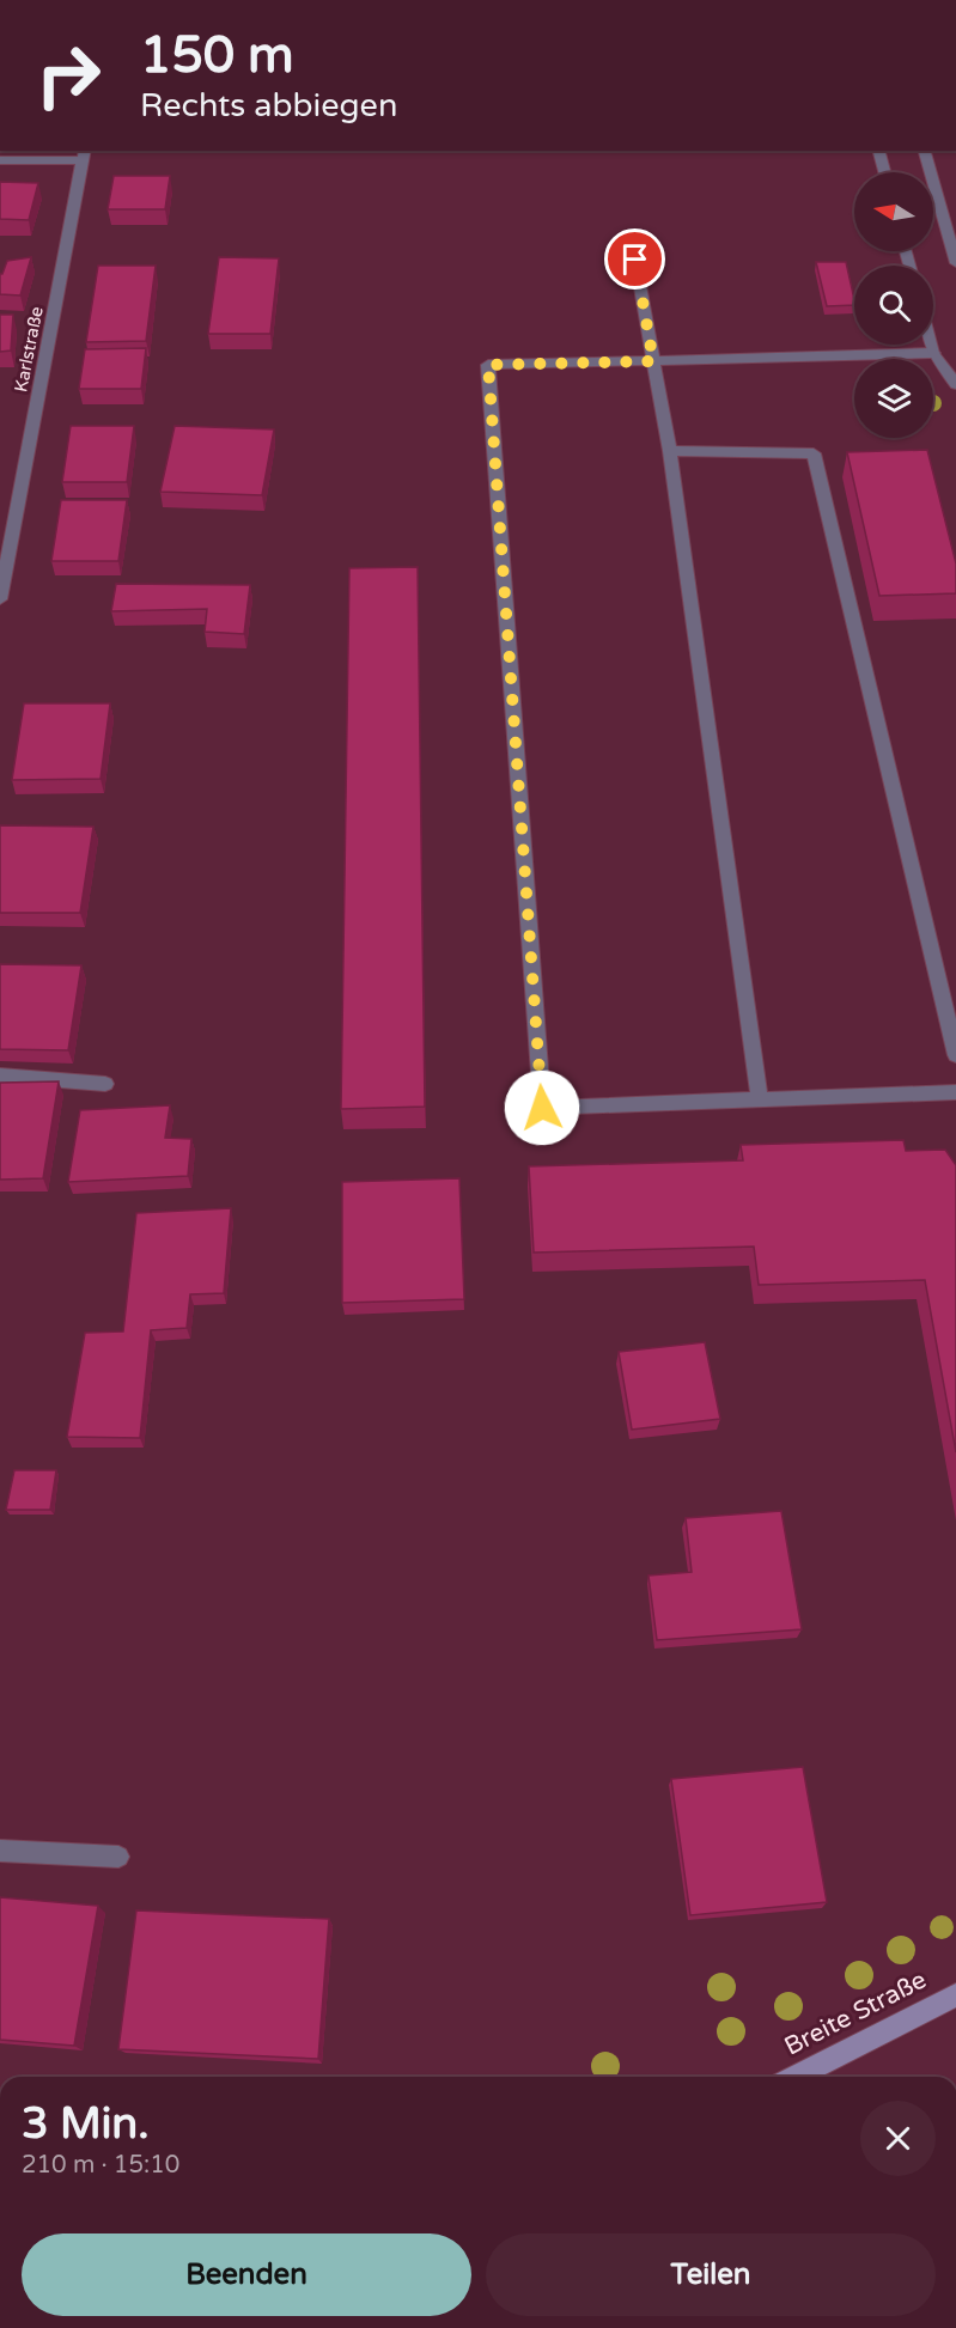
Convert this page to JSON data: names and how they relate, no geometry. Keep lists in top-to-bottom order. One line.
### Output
{"streets":{"main road":["Breite Straße"],"street":["Karlstraße"]},"north":"left","page":{"turn":["150 m","Rechts abbiegen"],"heading":["3 Min.","210 m · 15:10"],"buttons":["Beenden","Teilen"]}}
